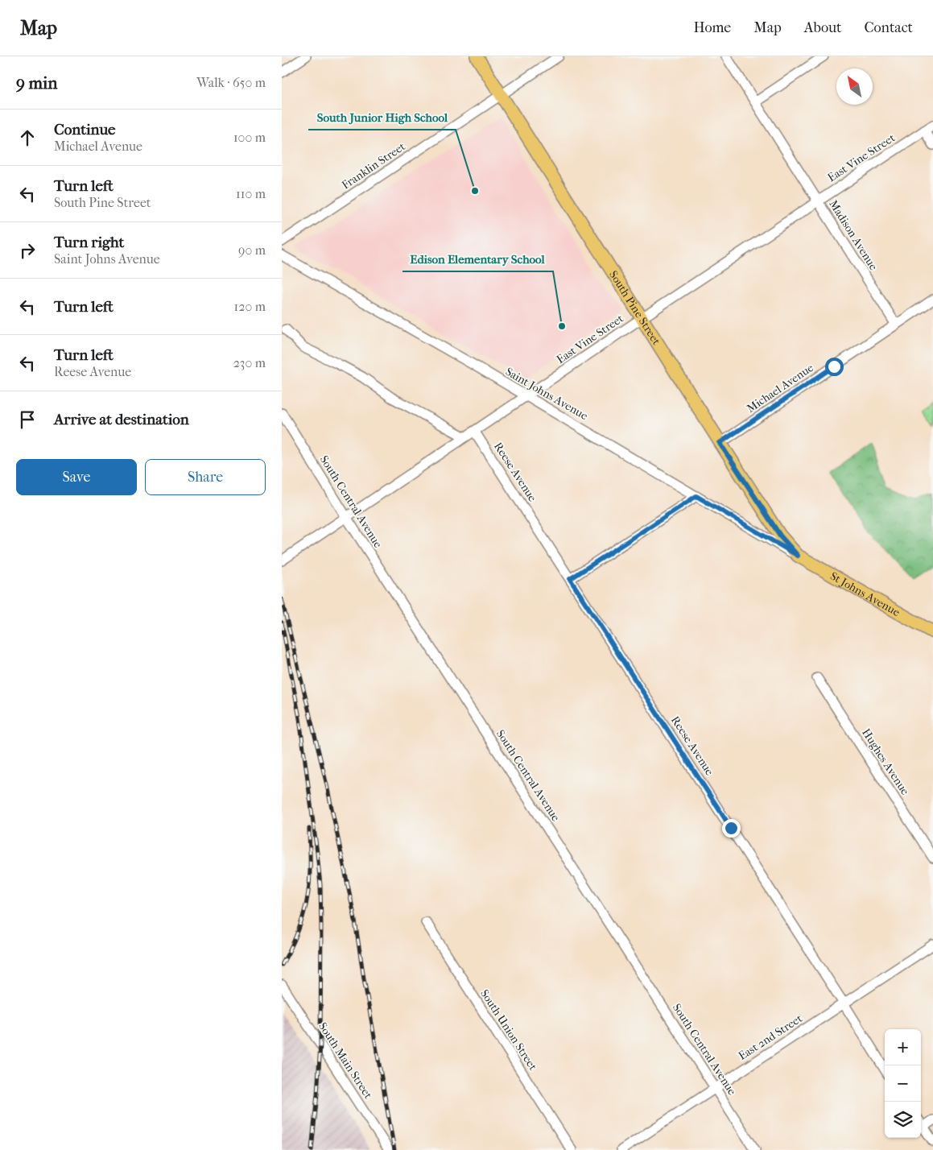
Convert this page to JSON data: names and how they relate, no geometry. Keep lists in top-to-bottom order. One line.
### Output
{"streets":{"main road":["South Pine Street","St Johns Avenue"],"street":["East Vine Street","Franklin Street","Madison Avenue","Michael Avenue","Saint Johns Avenue","Reese Avenue","South Central Avenue","Hughes Avenue","South Union Street","East 2nd Street","South Main Street"]},"crossings":[["East Vine Street","Madison Avenue"],["East Vine Street","South Pine Street"],["East Vine Street","Saint Johns Avenue"],["East Vine Street","Reese Avenue"],["East Vine Street","South Central Avenue"],["Franklin Street","South Pine Street"],["Madison Avenue","Michael Avenue"],["South Pine Street","Michael Avenue"],["South Pine Street","Saint Johns Avenue"],["South Pine Street","St Johns Avenue"],["Saint Johns Avenue","St Johns Avenue"],["Reese Avenue","East 2nd Street"],["South Central Avenue","East 2nd Street"]],"places":["South Junior High School","Edison Elementary School"],"north":"top left","page":{"header":"Map","nav":["Home","Map","About","Contact"],"heading":["9 min","Walk · 650 m"],"list":[["Continue","Michael Avenue","100 m"],["Turn left","South Pine Street","110 m"],["Turn right","Saint Johns Avenue","90 m"],["Turn left","120 m"],["Turn left","Reese Avenue","230 m"],"Arrive at destination"],"buttons":["Save","Share"],"map_buttons":["+","−"]}}
